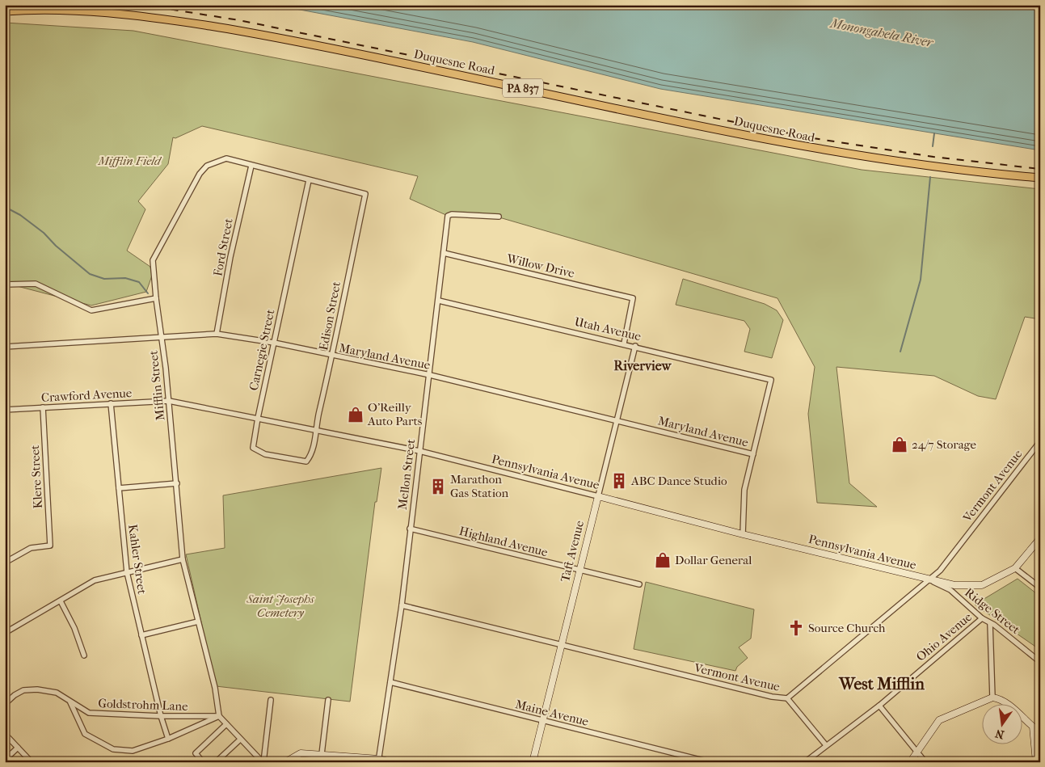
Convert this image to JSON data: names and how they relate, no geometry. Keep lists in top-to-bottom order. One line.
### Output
{"streets":{"main road":["Duquesne Road","PA 837"],"street":["Ford Street","Willow Drive","Edison Street","Utah Avenue","Carnegie Street","Maryland Avenue","Mifflin Street","Crawford Avenue","Pennsylvania Avenue","Mellon Street","Klere Street","Vermont Avenue","Highland Avenue","Taft Avenue","Kahler Street","Ridge Street","Ohio Avenue","Goldstrohm Lane","Maine Avenue"]},"crossings":[["Ford Street","Maryland Avenue"],["Ford Street","Mifflin Street"],["Willow Drive","Utah Avenue"],["Willow Drive","Mellon Street"],["Edison Street","Carnegie Street"],["Edison Street","Maryland Avenue"],["Edison Street","Mifflin Street"],["Edison Street","Pennsylvania Avenue"],["Utah Avenue","Maryland Avenue"],["Utah Avenue","Mellon Street"],["Utah Avenue","Taft Avenue"],["Carnegie Street","Maryland Avenue"],["Carnegie Street","Mifflin Street"],["Carnegie Street","Pennsylvania Avenue"],["Maryland Avenue","Mifflin Street"],["Maryland Avenue","Mellon Street"],["Maryland Avenue","Taft Avenue"],["Mifflin Street","Crawford Avenue"],["Mifflin Street","Pennsylvania Avenue"],["Mifflin Street","Goldstrohm Lane"],["Crawford Avenue","Pennsylvania Avenue"],["Crawford Avenue","Klere Street"],["Crawford Avenue","Kahler Street"],["Pennsylvania Avenue","Mellon Street"],["Pennsylvania Avenue","Vermont Avenue"],["Pennsylvania Avenue","Taft Avenue"],["Pennsylvania Avenue","Ridge Street"],["Mellon Street","Vermont Avenue"],["Mellon Street","Highland Avenue"],["Mellon Street","Maine Avenue"],["Vermont Avenue","Taft Avenue"],["Vermont Avenue","Ridge Street"],["Highland Avenue","Taft Avenue"],["Taft Avenue","Maine Avenue"],["Kahler Street","Goldstrohm Lane"],["Ridge Street","Ohio Avenue"]],"districts":["Riverview","West Mifflin"],"water":["Monongahela River"],"parks":["Mifflin Field","Saint Josephs Cemetery"],"places":{"shop":["O'Reilly Auto Parts","24/7 Storage","Dollar General"],"building":["ABC Dance Studio","Marathon Gas Station"],"church":["Source Church"]},"north":"bottom"}
